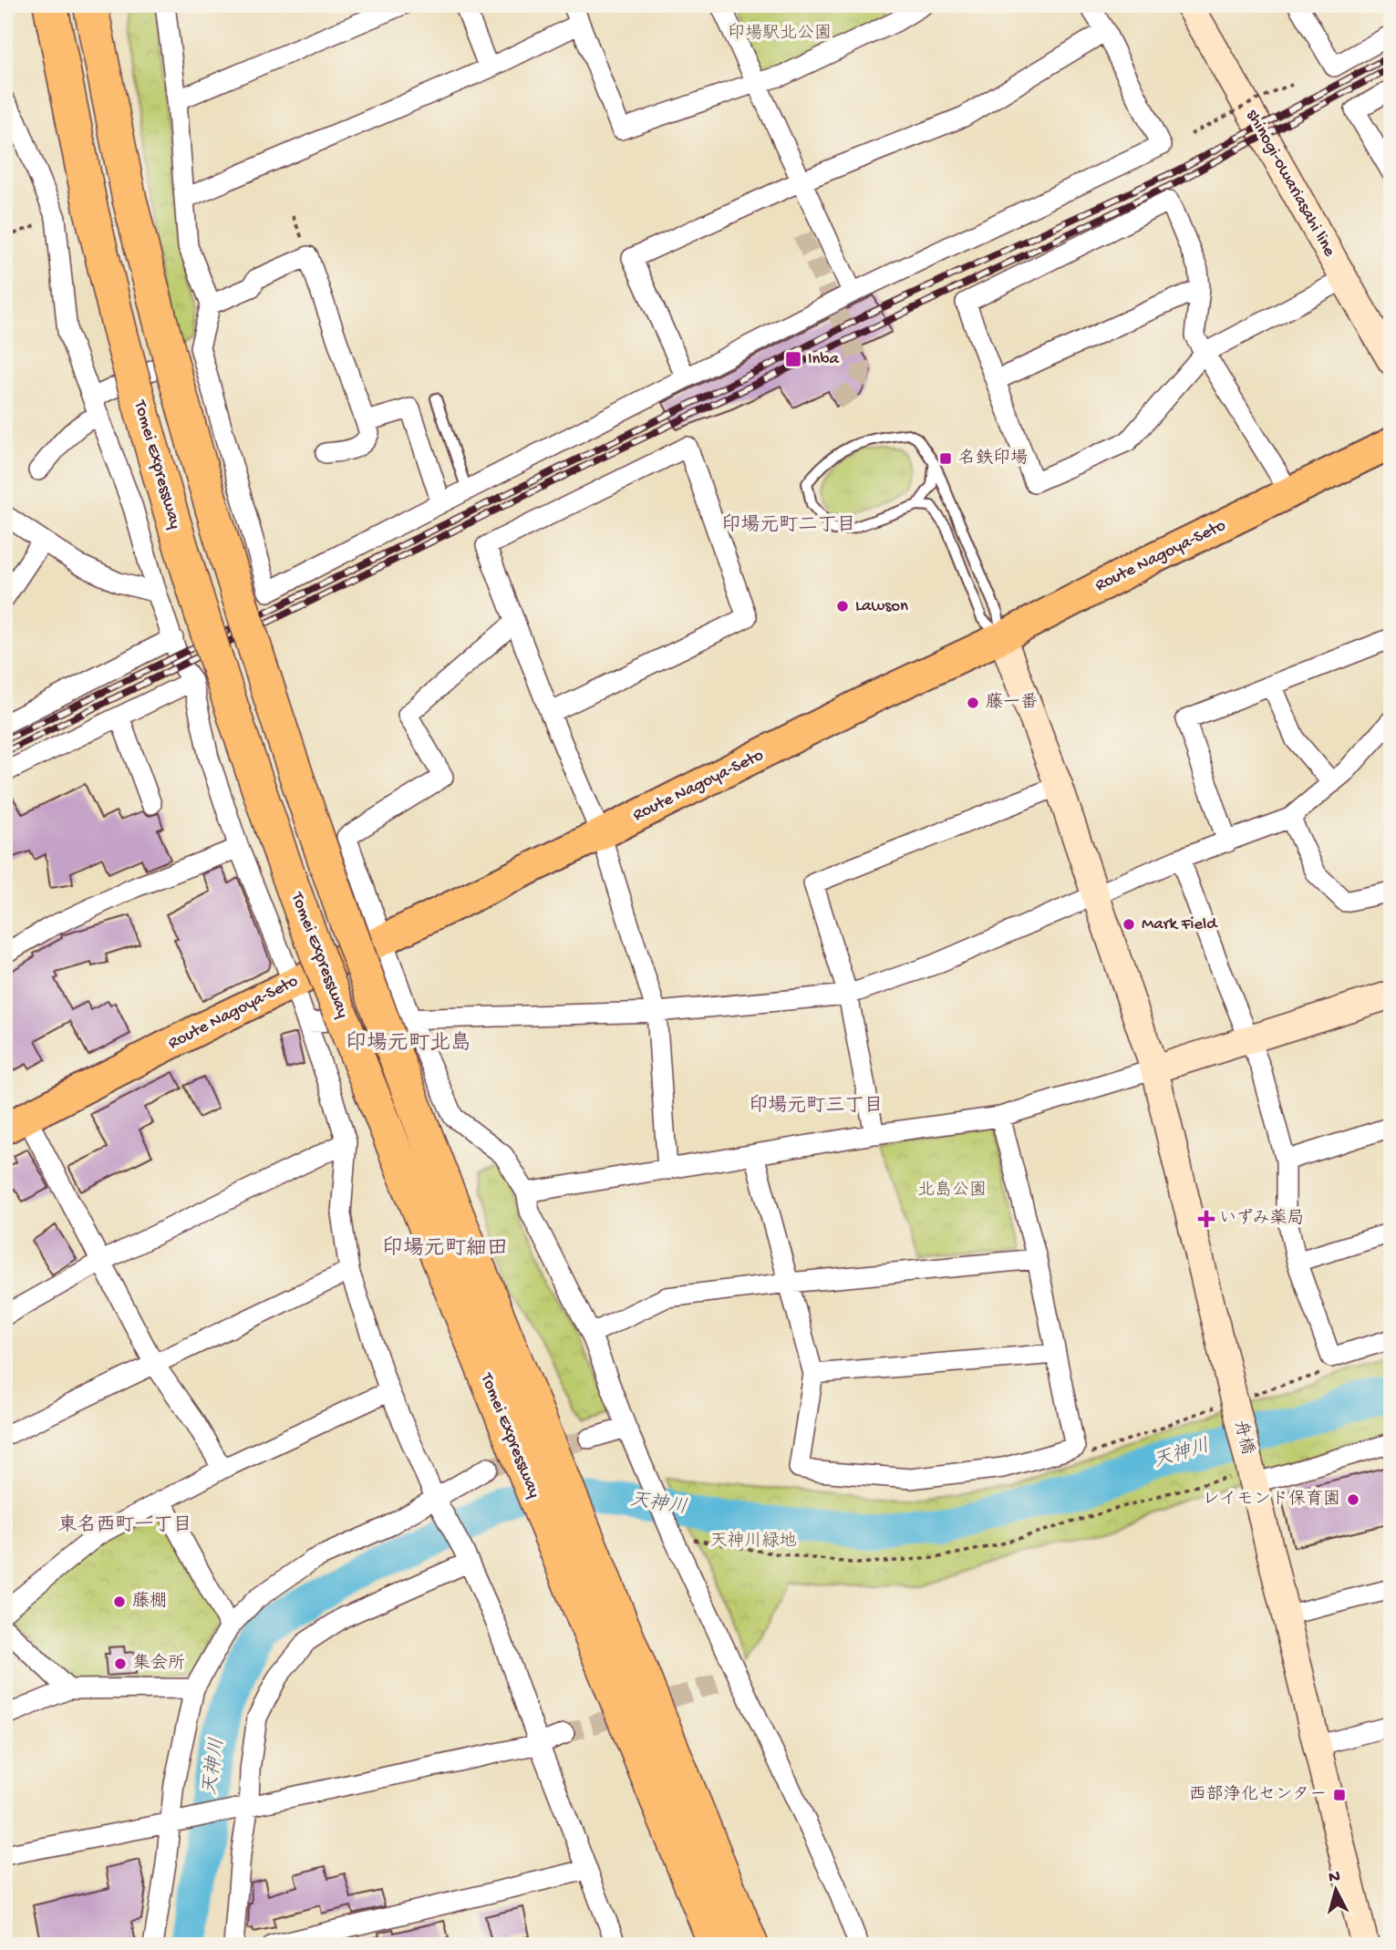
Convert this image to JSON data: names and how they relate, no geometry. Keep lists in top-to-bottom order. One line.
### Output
{"streets":{"highway":["Tomei Expressway"],"main road":["Route Nagoya-Seto"],"street":["shinogi-owariasahi line","舟橋"]},"crossings":[["Route Nagoya-Seto","舟橋"]],"districts":["印場元町二丁目","印場元町北島","印場元町三丁目","印場元町細田","東名西町一丁目"],"water":["天神川"],"parks":["印場駅北公園","北島公園","天神川緑地"],"places":{"transit":["Inba","名鉄印場","西部浄化センター"],"other":["Lawson","藤一番","Mark Field","レイモンド保育園","藤棚","集会所"],"health":["いずみ薬局"]},"north":"top"}
